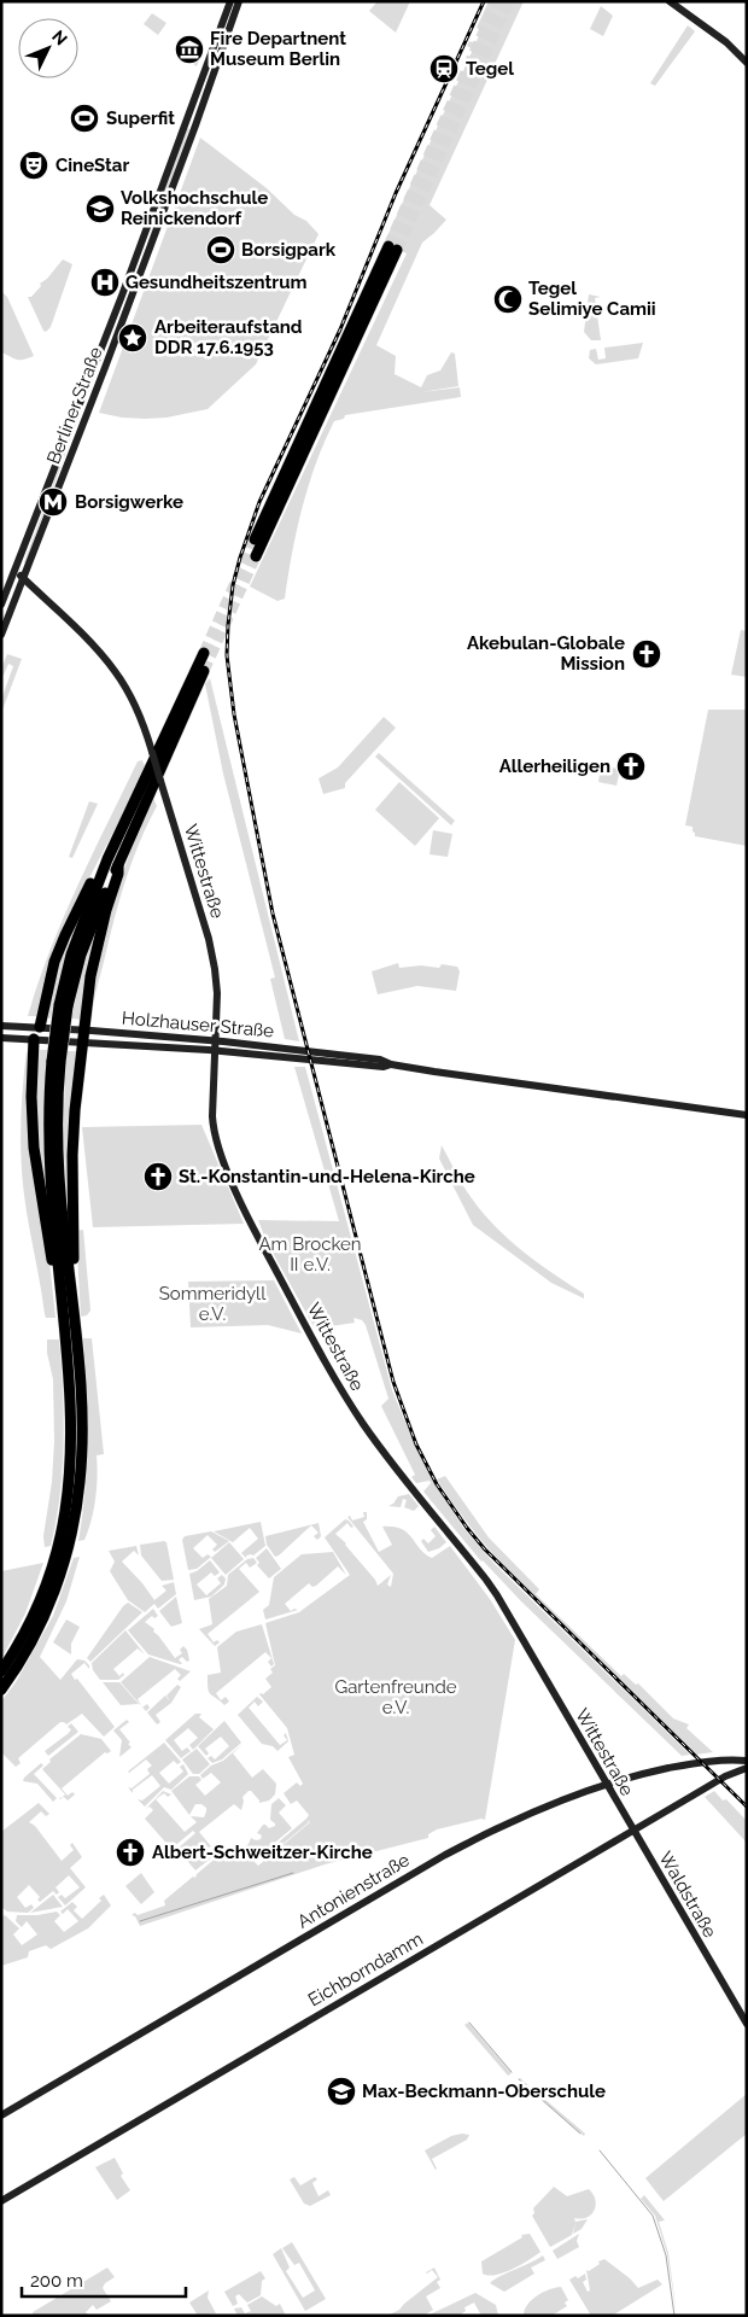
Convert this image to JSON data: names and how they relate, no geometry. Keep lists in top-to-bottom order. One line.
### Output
{"streets":{"main road":["Berliner Straße","Wittestraße","Holzhauser Straße","Antonienstraße","Waldstraße","Eichborndamm"]},"crossings":[["Berliner Straße","Wittestraße"],["Wittestraße","Holzhauser Straße"],["Wittestraße","Antonienstraße"],["Wittestraße","Waldstraße"],["Wittestraße","Eichborndamm"],["Waldstraße","Eichborndamm"]],"parks":["Am Brocken II e.V.","Sommeridyll e.V.","Gartenfreunde e.V."],"places":{"museum":["Fire Departnent Museum Berlin"],"station":["Tegel"],"sports":["Superfit","Borsigpark"],"theatre":["CineStar"],"school or university":["Volkshochschule Reinickendorf","Max-Beckmann-Oberschule"],"hospital":["Gesundheitszentrum"],"mosque":["Tegel Selimiye Camii"],"place":["Arbeiteraufstand DDR 17.6.1953"],"metro station":["Borsigwerke"],"church":["Akebulan-Globale Mission","Allerheiligen","St.-Konstantin-und-Helena-Kirche","Albert-Schweitzer-Kirche"]},"scale_bar":"200 m","north":"top right"}
